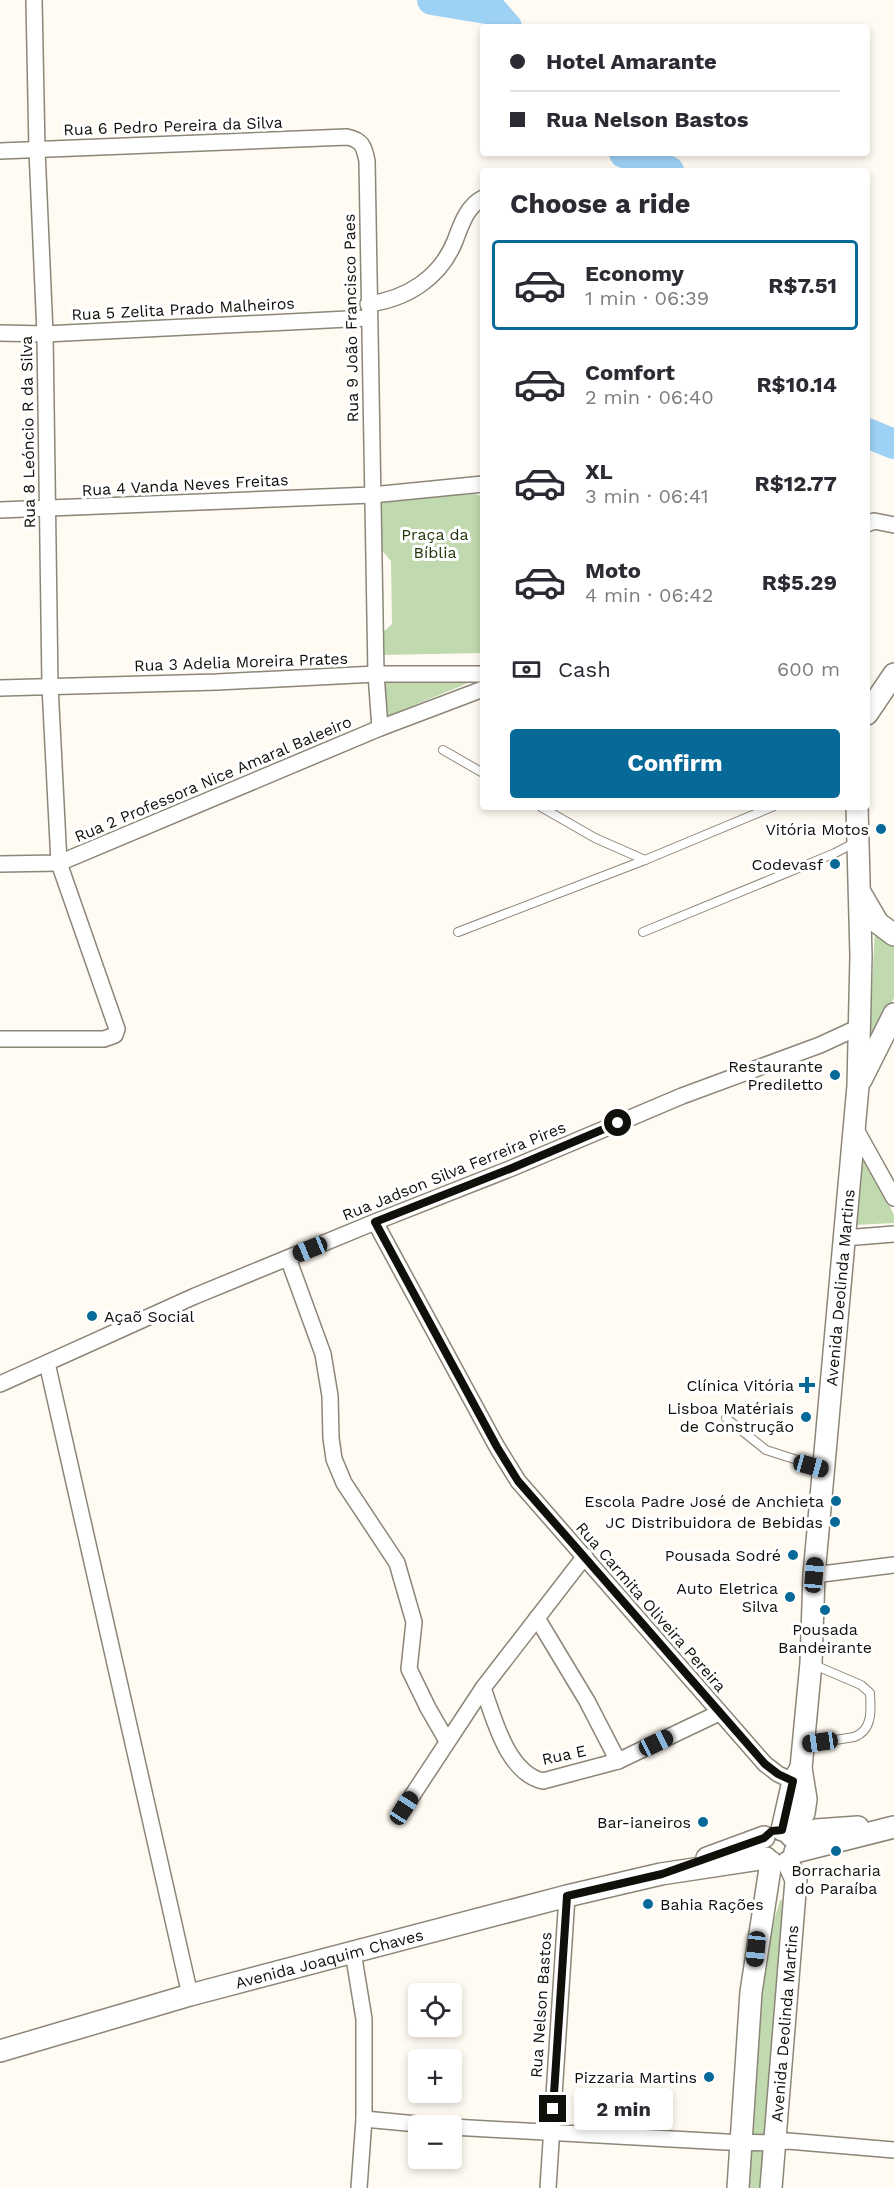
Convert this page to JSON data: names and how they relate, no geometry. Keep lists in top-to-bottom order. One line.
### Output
{"streets":{"main road":["Avenida Deolinda Martins","Avenida Joaquim Chaves"],"street":["Rua 6 Pedro Pereira da Silva","Rua 5 Zelita Prado Malheiros","Rua 9 João Francisco Paes","Rua 8 Leóncio R da Silva","Rua 4 Vanda Neves Freitas","Rua 3 Adelia Moreira Prates","Rua 2 Professora Nice Amaral Baleeiro","Rua Jadson Silva Ferreira Pires","Rua Carmita Oliveira Pereira","Rua E","Rua Nelson Bastos"]},"crossings":[["Rua 6 Pedro Pereira da Silva","Rua 9 João Francisco Paes"],["Rua 6 Pedro Pereira da Silva","Rua 8 Leóncio R da Silva"],["Rua 5 Zelita Prado Malheiros","Rua 9 João Francisco Paes"],["Rua 5 Zelita Prado Malheiros","Rua 8 Leóncio R da Silva"],["Rua 9 João Francisco Paes","Rua 4 Vanda Neves Freitas"],["Rua 9 João Francisco Paes","Rua 3 Adelia Moreira Prates"],["Rua 9 João Francisco Paes","Rua 2 Professora Nice Amaral Baleeiro"],["Rua 8 Leóncio R da Silva","Rua 4 Vanda Neves Freitas"],["Rua 8 Leóncio R da Silva","Rua 3 Adelia Moreira Prates"],["Rua 8 Leóncio R da Silva","Rua 2 Professora Nice Amaral Baleeiro"],["Rua Jadson Silva Ferreira Pires","Avenida Deolinda Martins"],["Rua Jadson Silva Ferreira Pires","Rua Carmita Oliveira Pereira"],["Avenida Deolinda Martins","Rua Carmita Oliveira Pereira"],["Avenida Deolinda Martins","Avenida Joaquim Chaves"],["Rua Carmita Oliveira Pereira","Rua E"],["Avenida Joaquim Chaves","Rua Nelson Bastos"]],"parks":["Praça da Bíblia"],"places":{"other":["Vitória Motos","Codevasf","Restaurante Prediletto","Açaõ Social","Lisboa Matériais de Construção","Escola Padre José de Anchieta","JC Distribuidora de Bebidas","Pousada Sodré","Auto Eletrica Silva","Pousada Bandeirante","Bar-ianeiros","Borracharia do Paraíba","Bahia Rações","Pizzaria Martins"],"health":["Clínica Vitória"]},"page":{"banner":["Hotel Amarante","Rua Nelson Bastos"],"heading":"Choose a ride","list":[{"name":"Economy","note":"1 min · 06:39","value":"R$7.51"},{"name":"Comfort","note":"2 min · 06:40","value":"R$10.14"},{"name":"XL","note":"3 min · 06:41","value":"R$12.77"},{"name":"Moto","note":"4 min · 06:42","value":"R$5.29"}],"pay":["Cash","600 m"],"buttons":"Confirm","map_buttons":["+","−"],"bubble":"2 min"}}
